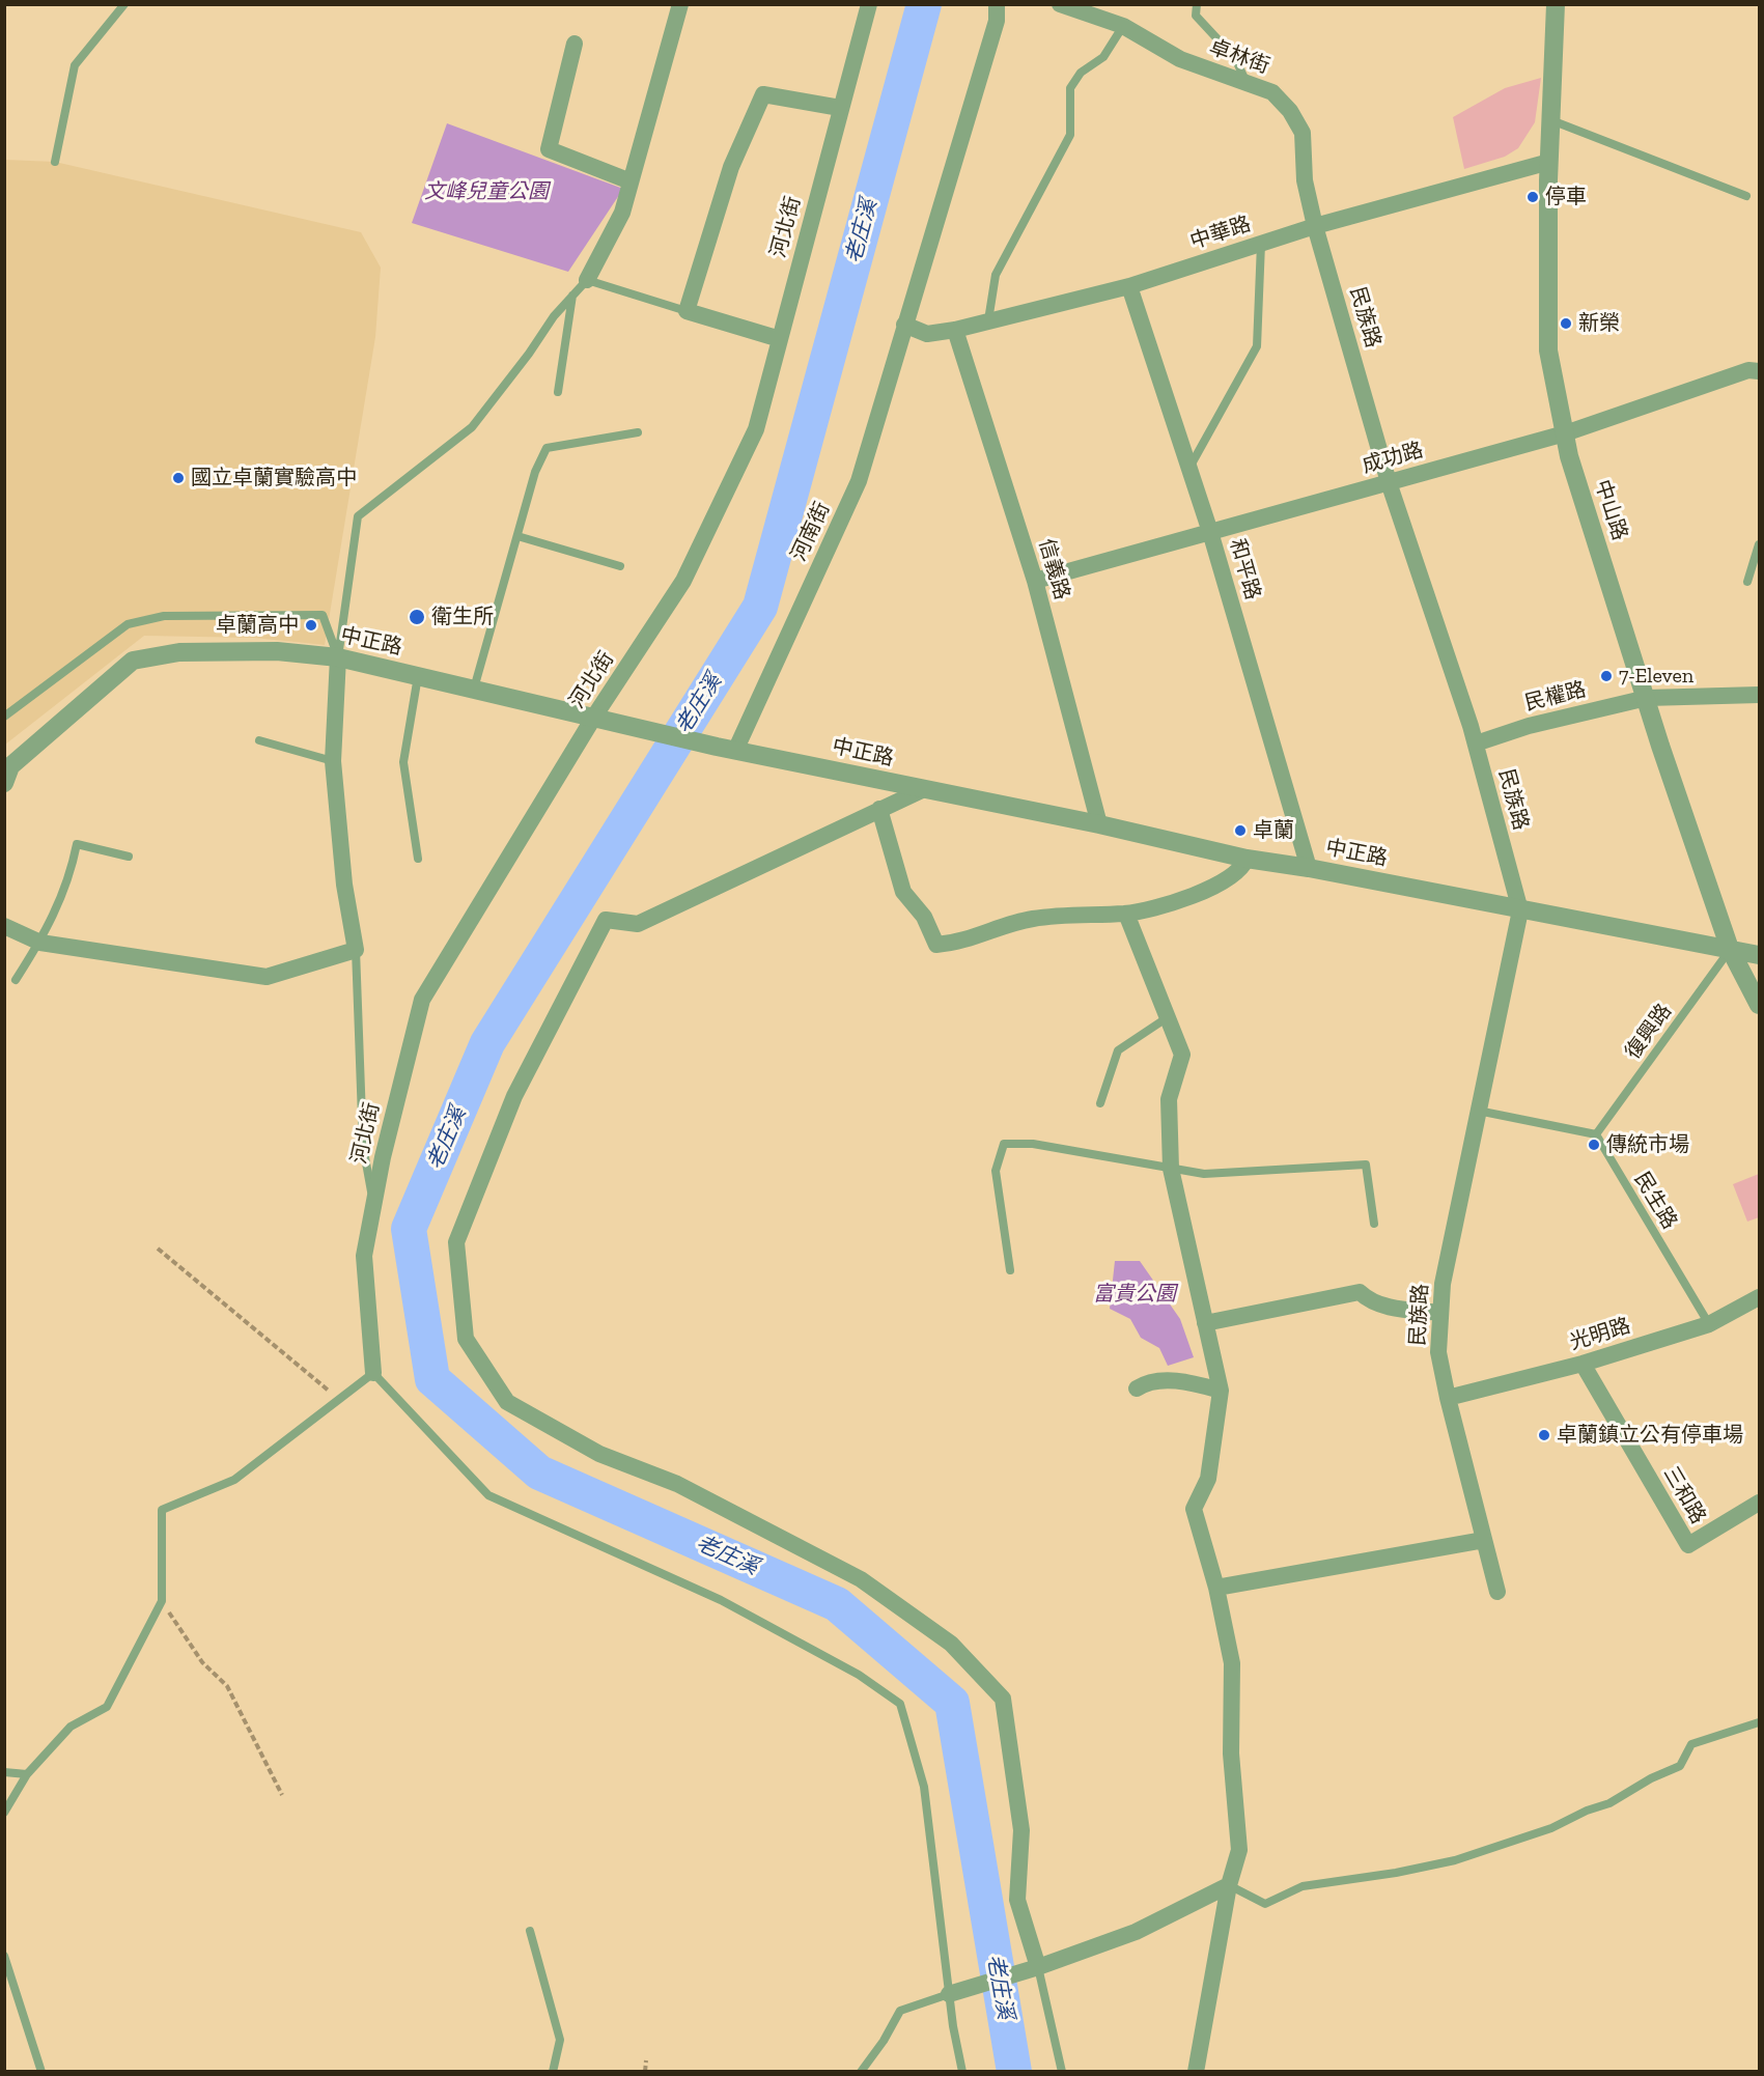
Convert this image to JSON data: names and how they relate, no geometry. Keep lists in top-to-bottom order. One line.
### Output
{"streets":{"street":["卓林街","河北街","中華路","民族路","成功路","中山路","河南街","信義路","和平路","中正路","民權路","光明路","三和路"],"lane":["復興路","民生路"]},"crossings":[["卓林街","中華路"],["卓林街","民族路"],["河北街","中正路"],["中華路","民族路"],["中華路","中山路"],["中華路","河南街"],["中華路","信義路"],["中華路","和平路"],["民族路","成功路"],["民族路","中正路"],["民族路","民權路"],["民族路","光明路"],["成功路","中山路"],["成功路","信義路"],["成功路","和平路"],["中山路","中正路"],["中山路","民權路"],["中山路","復興路"],["河南街","中正路"],["信義路","中正路"],["和平路","中正路"],["中正路","復興路"],["復興路","民生路"],["民生路","光明路"],["光明路","三和路"]],"water":["老庄溪"],"parks":["文峰兒童公園","富貴公園"],"places":["停車","新榮","國立卓蘭實驗高中","衛生所","卓蘭高中","7-Eleven","卓蘭","傳統市場","卓蘭鎮立公有停車場"]}
